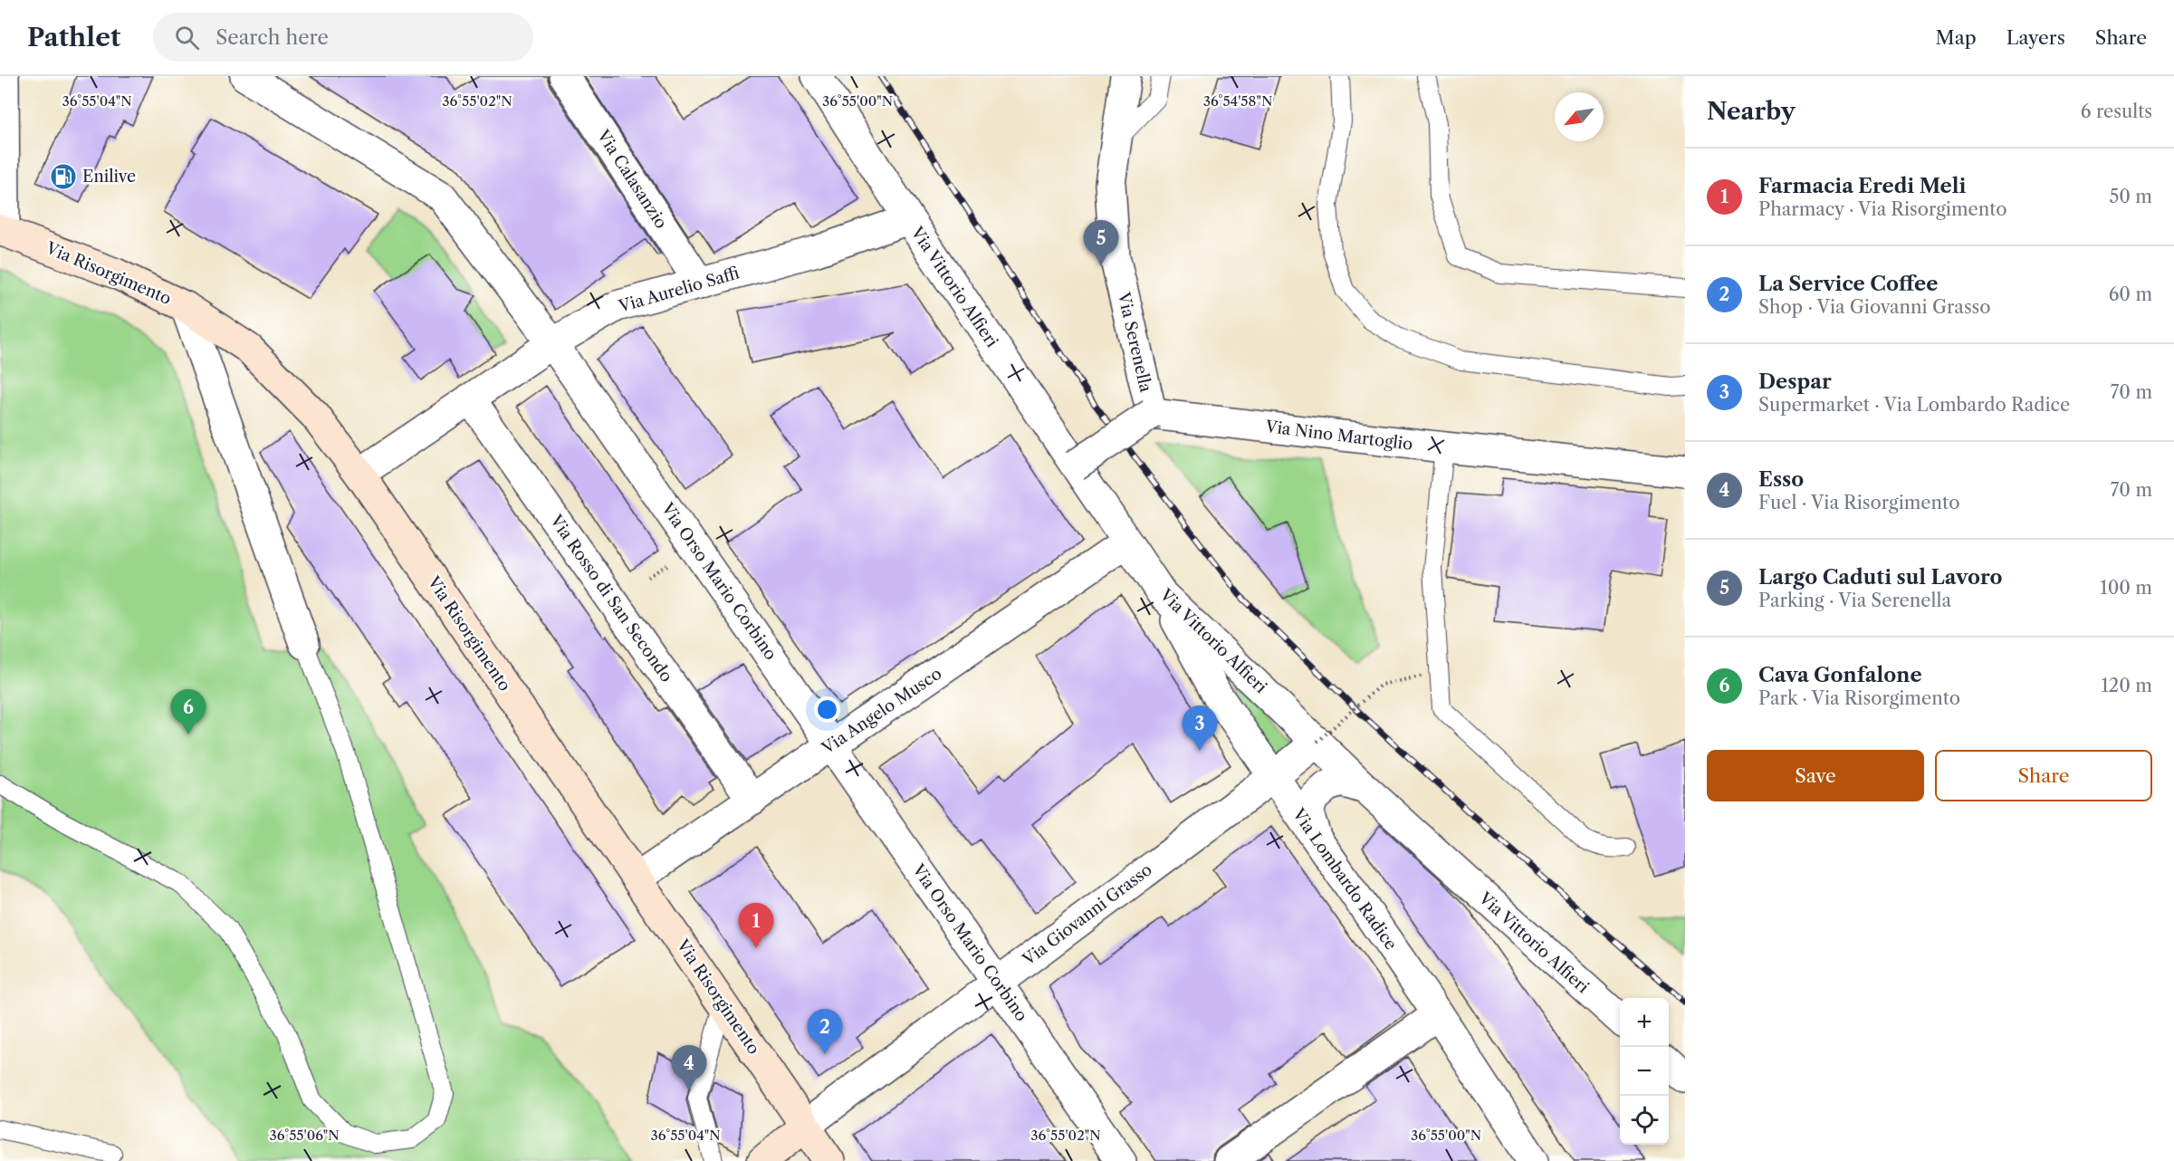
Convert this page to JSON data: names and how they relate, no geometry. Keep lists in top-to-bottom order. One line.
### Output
{"streets":{"main road":["Via Risorgimento"],"street":["Via Calasanzio","Via Vittorio Alfieri","Via Aurelio Saffi","Via Serenella","Via Nino Martoglio","Via Orso Mario Corbino","Via Rosso di San Secondo","Via Angelo Musco","Via Lombardo Radice","Via Giovanni Grasso"]},"crossings":[["Via Calasanzio","Via Aurelio Saffi"],["Via Risorgimento","Via Aurelio Saffi"],["Via Risorgimento","Via Angelo Musco"],["Via Risorgimento","Via Giovanni Grasso"],["Via Vittorio Alfieri","Via Aurelio Saffi"],["Via Vittorio Alfieri","Via Angelo Musco"],["Via Vittorio Alfieri","Via Lombardo Radice"],["Via Vittorio Alfieri","Via Giovanni Grasso"],["Via Aurelio Saffi","Via Orso Mario Corbino"],["Via Aurelio Saffi","Via Rosso di San Secondo"],["Via Serenella","Via Nino Martoglio"],["Via Orso Mario Corbino","Via Angelo Musco"],["Via Orso Mario Corbino","Via Giovanni Grasso"],["Via Rosso di San Secondo","Via Angelo Musco"],["Via Lombardo Radice","Via Giovanni Grasso"]],"places":{"fuel station":["Enilive"]},"north":"bottom left","page":{"header":"Pathlet","search":"Search here","nav":["Map","Layers","Share"],"heading":["Nearby","6 results"],"list":[{"mark":"1","name":"Farmacia Eredi Meli","note":"Pharmacy · Via Risorgimento","value":"50 m"},{"mark":"2","name":"La Service Coffee","note":"Shop · Via Giovanni Grasso","value":"60 m"},{"mark":"3","name":"Despar","note":"Supermarket · Via Lombardo Radice","value":"70 m"},{"mark":"4","name":"Esso","note":"Fuel · Via Risorgimento","value":"70 m"},{"mark":"5","name":"Largo Caduti sul Lavoro","note":"Parking · Via Serenella","value":"100 m"},{"mark":"6","name":"Cava Gonfalone","note":"Park · Via Risorgimento","value":"120 m"}],"pins":["5","6","3","1","2","4"],"buttons":["Save","Share"],"map_buttons":["+","−"]},"coordinates":["36°55'04\"N","36°55'02\"N","36°54'58\"N","36°55'00\"N","36°55'06\"N"]}
